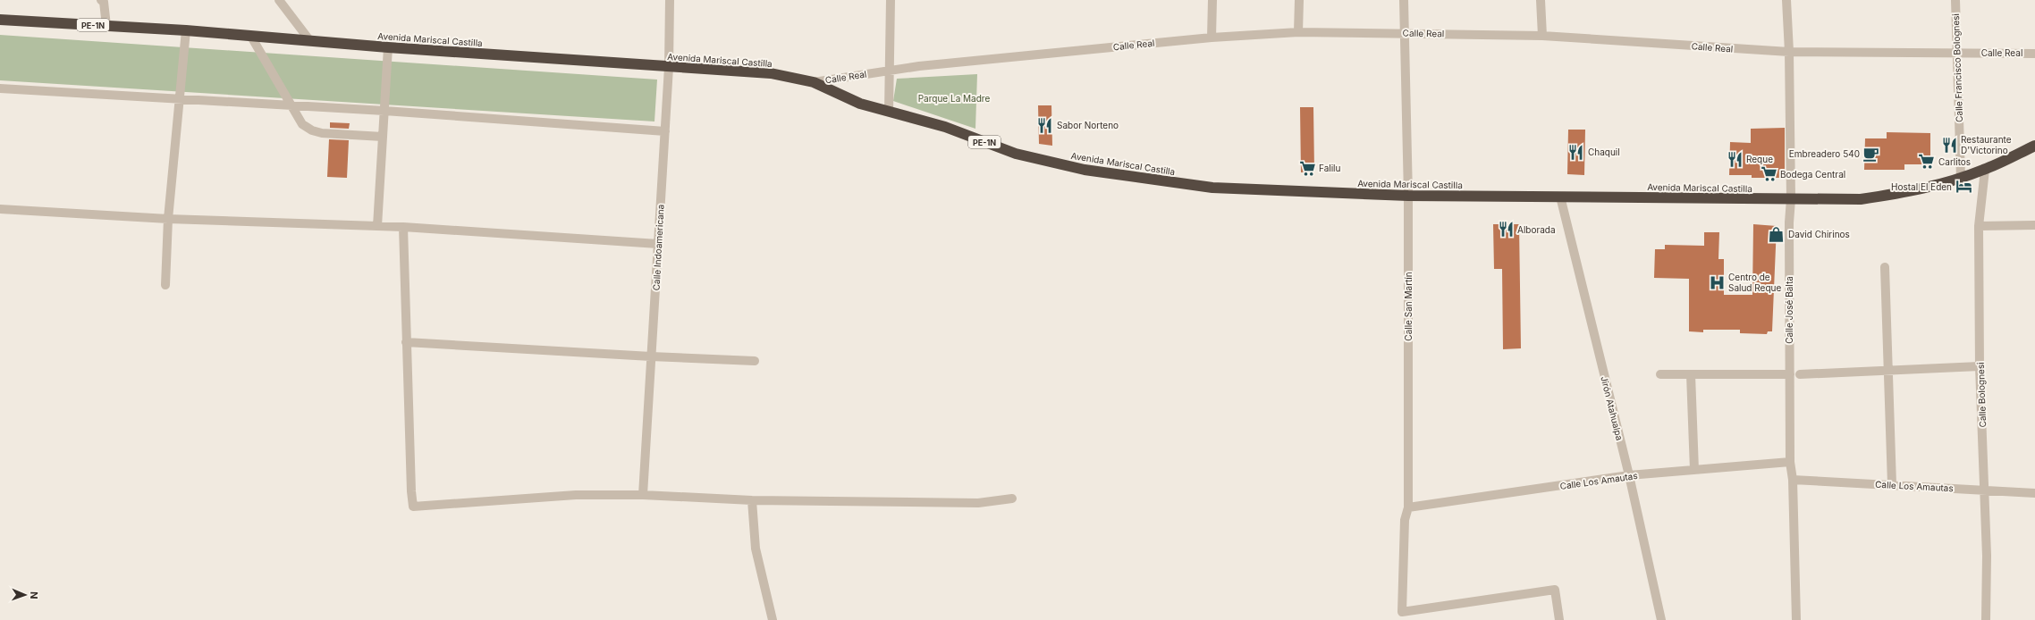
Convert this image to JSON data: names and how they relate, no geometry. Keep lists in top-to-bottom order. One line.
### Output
{"streets":{"highway":["PE-1N","Avenida Mariscal Castilla"],"street":["Calle Real","Calle Francisco Bolognesi","Calle Indoamericana","Calle San Martín","Calle José Balta","Calle Bolognesi","Jirón Atahualpa","Calle Los Amautas"]},"crossings":[["Calle Real","Avenida Mariscal Castilla"],["Calle Real","Calle Francisco Bolognesi"],["Calle Real","Calle San Martín"],["Calle Real","Calle José Balta"],["Avenida Mariscal Castilla","Calle Francisco Bolognesi"],["Avenida Mariscal Castilla","Calle Indoamericana"],["Avenida Mariscal Castilla","Calle San Martín"],["Avenida Mariscal Castilla","Calle José Balta"],["Avenida Mariscal Castilla","Calle Bolognesi"],["Avenida Mariscal Castilla","Jirón Atahualpa"],["Calle San Martín","Calle Los Amautas"],["Calle José Balta","Calle Los Amautas"],["Calle Bolognesi","Calle Los Amautas"],["Jirón Atahualpa","Calle Los Amautas"]],"parks":["Parque La Madre"],"places":{"restaurant":["Sabor Norteno","Restaurante D'Victorino","Chaquil","Reque","Alborada"],"cafe":["Embreadero 540"],"supermarket":["Carlitos","Falilu","Bodega Central"],"hotel":["Hostal El Eden"],"shop":["David Chirinos"],"hospital":["Centro de Salud Reque"]},"north":"right"}
